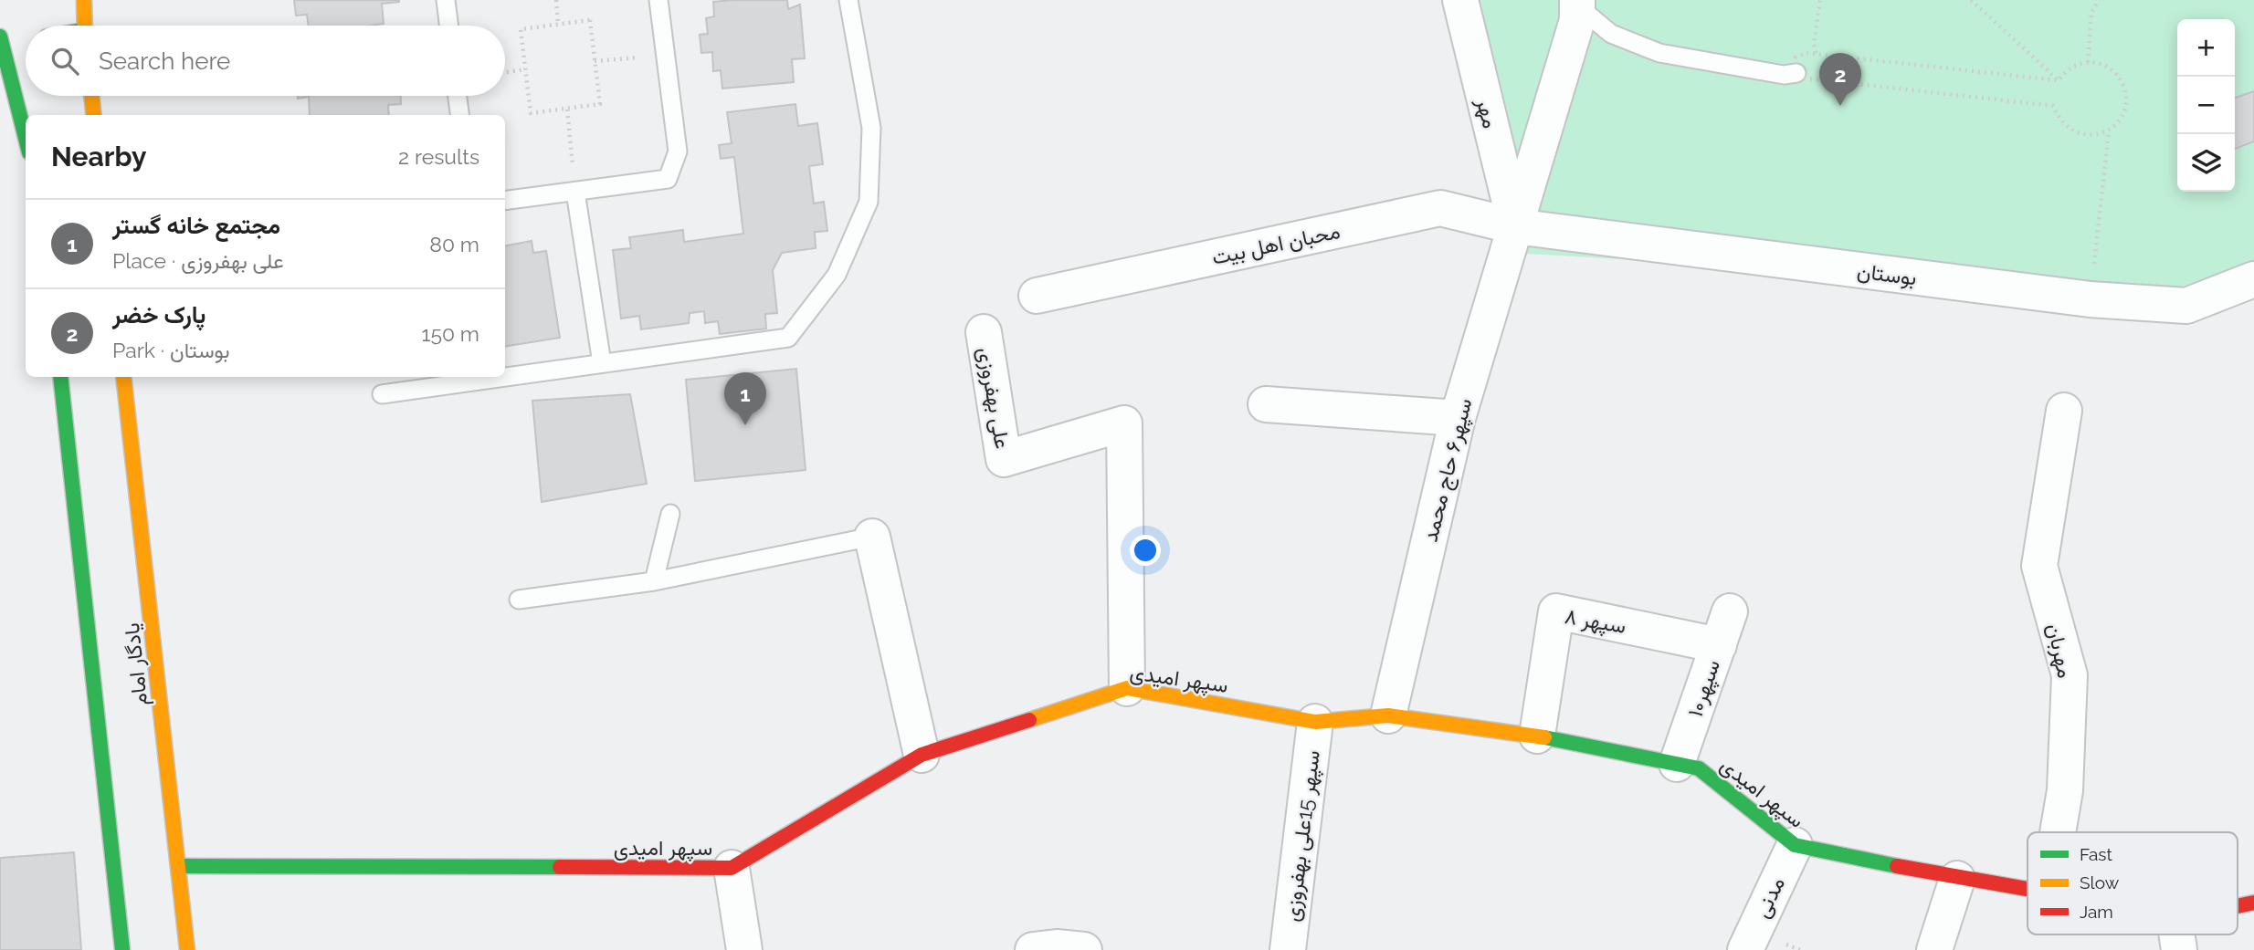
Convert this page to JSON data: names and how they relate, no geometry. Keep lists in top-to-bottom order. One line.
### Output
{"streets":{"street":["مهر","محبان اهل بیت","بوستان","علی بهفروزی","سپهر۶ حاج محمد","سپهر ۸","مهربان","یادگار امام","سپهر امیدی","سپهر۱۰","سپهر 15علی بهفروزی","مدنی"]},"crossings":[["مهر","محبان اهل بیت"],["مهر","بوستان"],["مهر","سپهر۶ حاج محمد"],["محبان اهل بیت","بوستان"],["محبان اهل بیت","سپهر۶ حاج محمد"],["بوستان","سپهر۶ حاج محمد"],["علی بهفروزی","سپهر امیدی"],["سپهر۶ حاج محمد","سپهر امیدی"],["سپهر ۸","سپهر امیدی"],["سپهر ۸","سپهر۱۰"],["یادگار امام","سپهر امیدی"],["سپهر امیدی","سپهر۱۰"],["سپهر امیدی","سپهر 15علی بهفروزی"],["سپهر امیدی","مدنی"]],"legend":["Fast","Slow","Jam"],"page":{"map_buttons":["+","−"],"search":"Search here","pins":["2","1"],"heading":["Nearby","2 results"],"list":[{"mark":"1","name":"مجتمع خانه گستر","note":"Place · علی بهفروزی","value":"80 m"},{"mark":"2","name":"پارک خضر","note":"Park · بوستان","value":"150 m"}]}}
